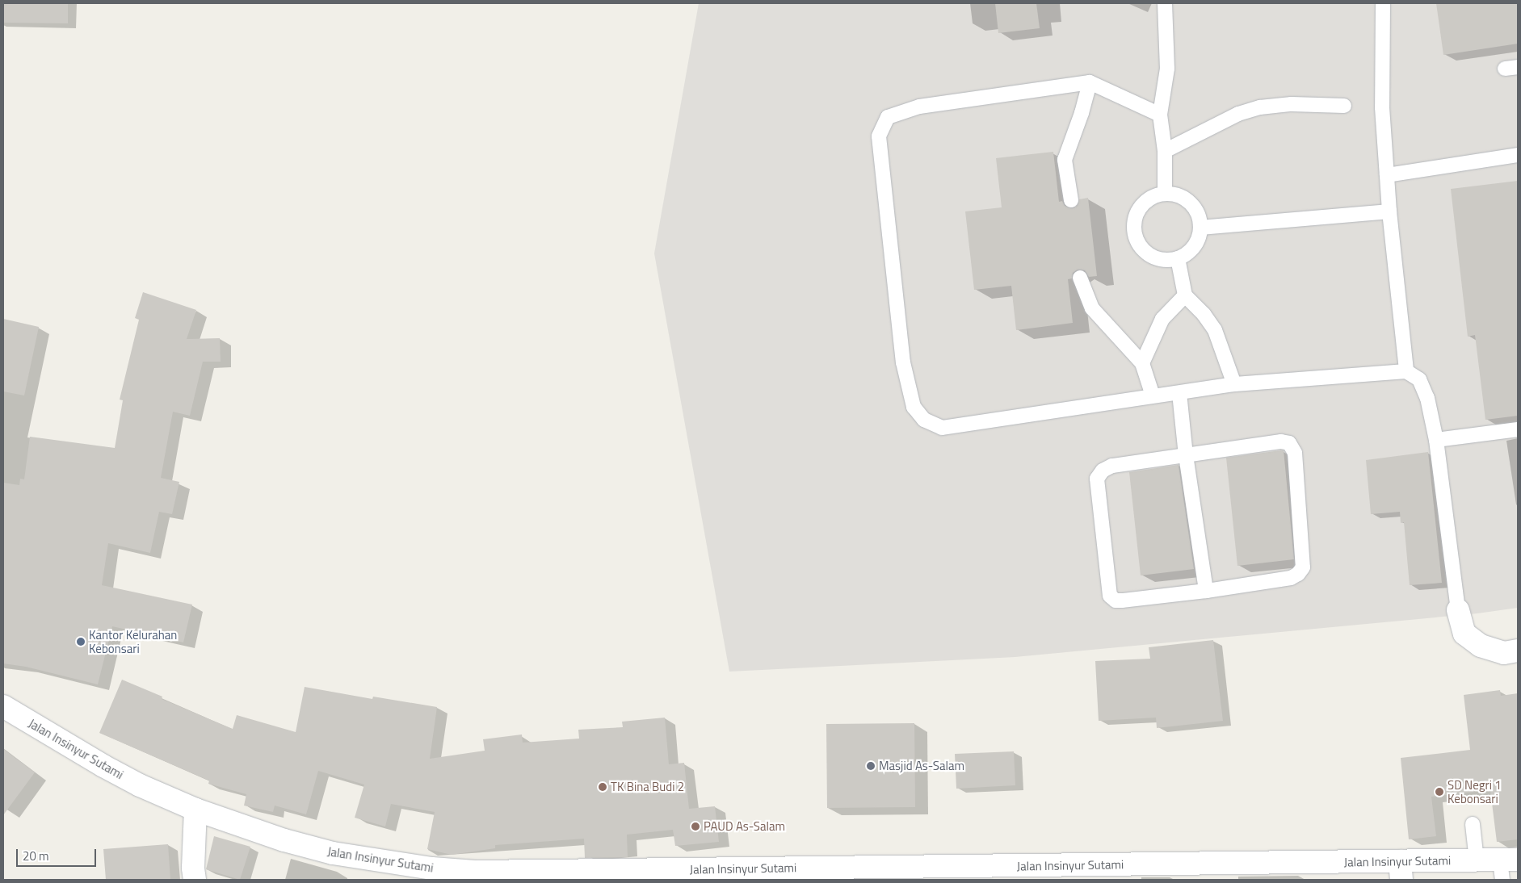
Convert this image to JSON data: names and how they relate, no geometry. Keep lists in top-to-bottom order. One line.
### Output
{"streets":{"street":["Jalan Insinyur Sutami"]},"places":["Kantor Kelurahan Kebonsari","Masjid As-Salam","TK Bina Budi 2","SD Negri 1 Kebonsari","PAUD As-Salam"],"scale_bar":"20 m"}
